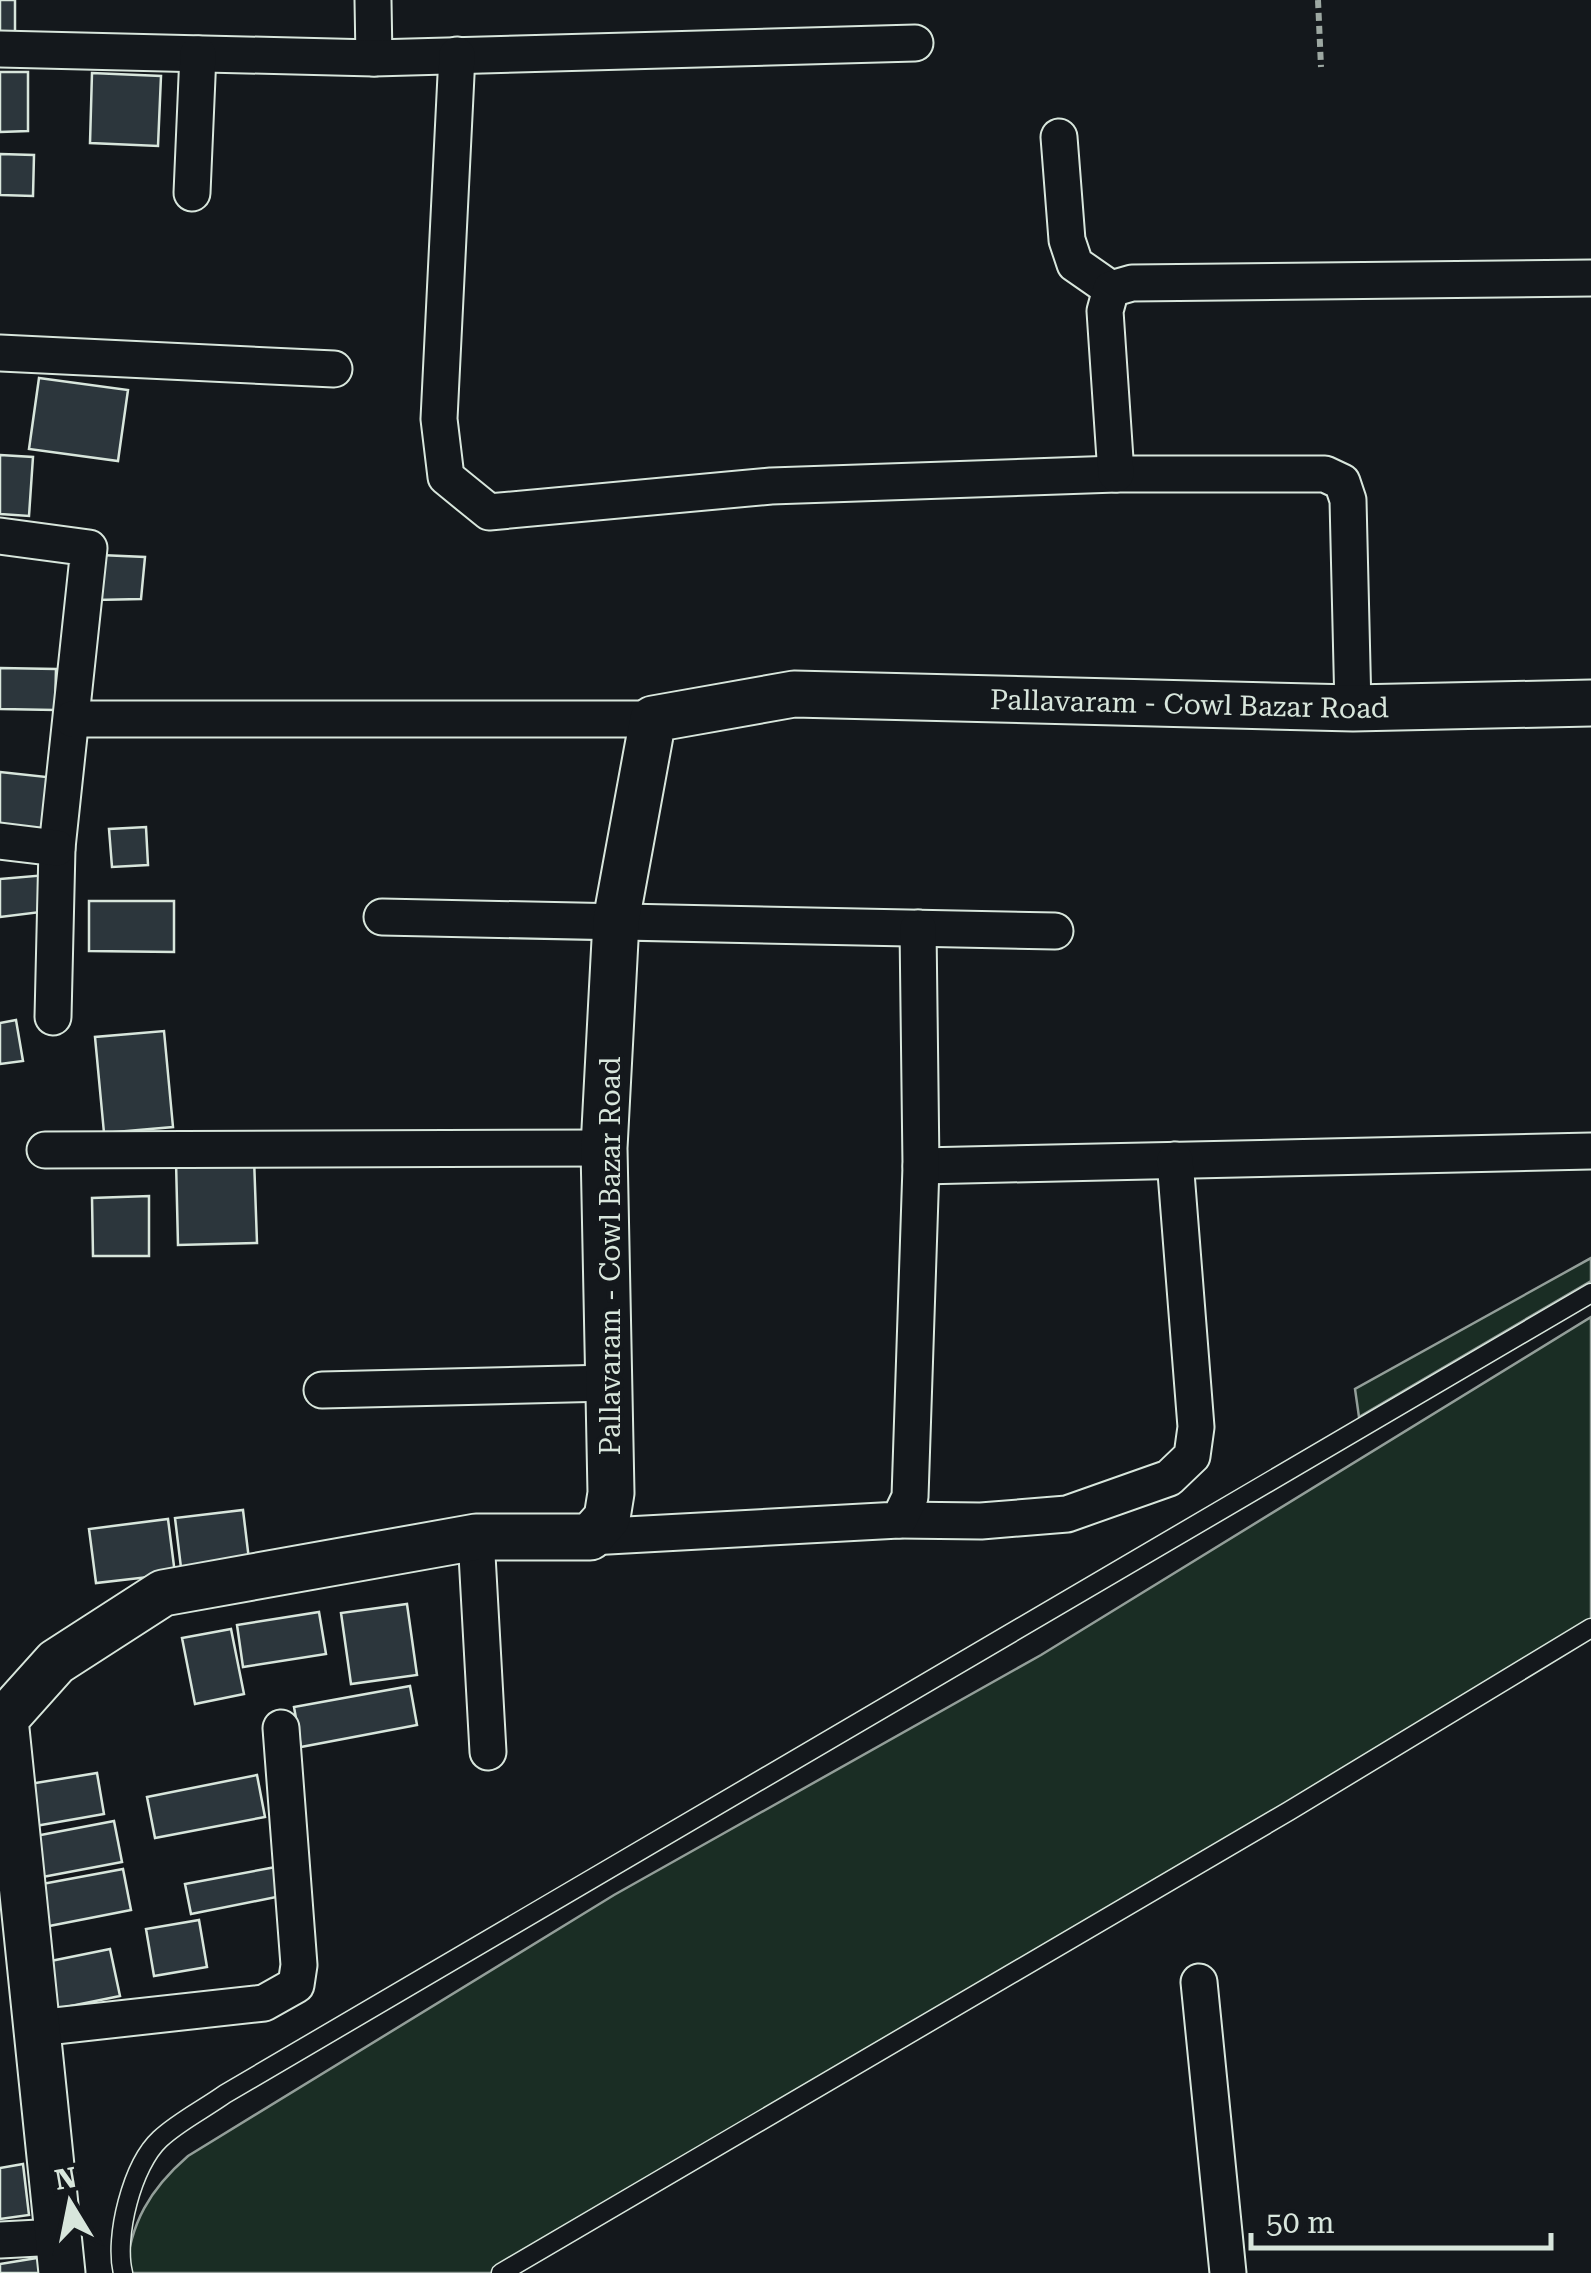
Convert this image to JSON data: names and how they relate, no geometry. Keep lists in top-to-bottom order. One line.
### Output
{"streets":{"street":["Pallavaram - Cowl Bazar Road"]},"scale_bar":"50 m","north":"top"}
